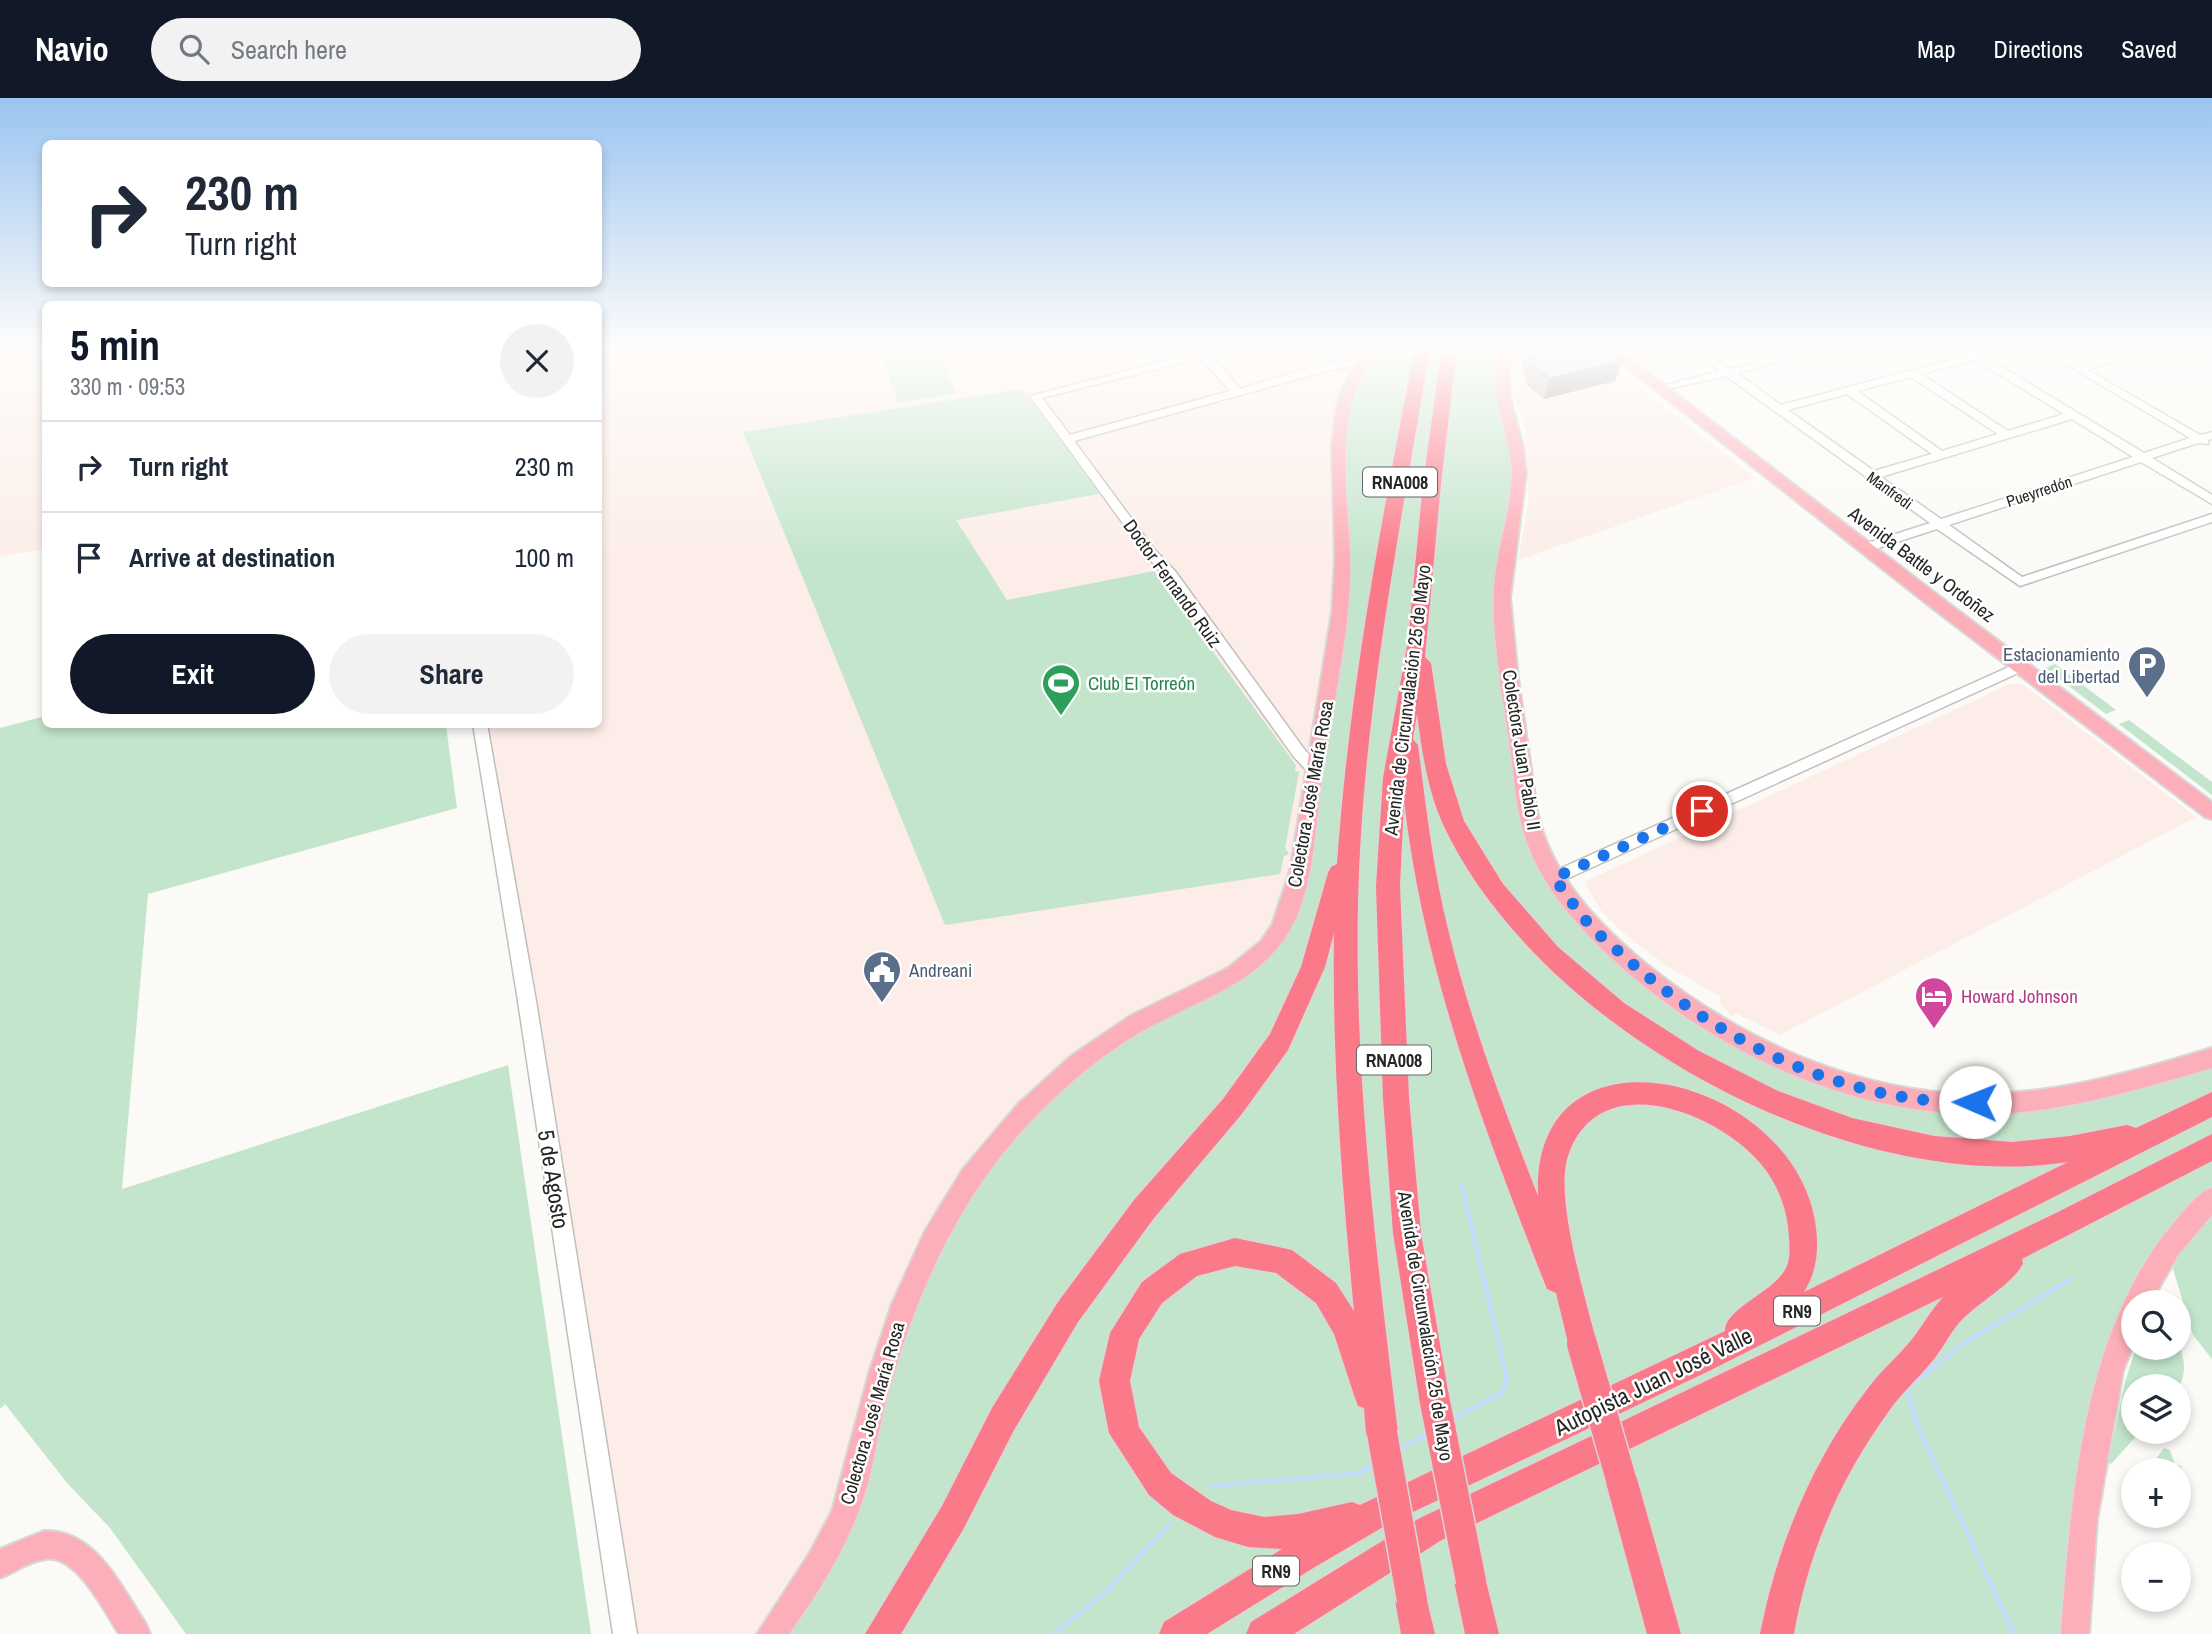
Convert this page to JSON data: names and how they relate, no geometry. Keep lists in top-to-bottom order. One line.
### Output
{"streets":{"highway":["RNA008","Avenida de Circunvalación 25 de Mayo","RN9","Autopista Juan José Valle"],"main road":["Avenida Battle y Ordoñez","Colectora Juan Pablo II","Colectora José María Rosa"],"street":["Manfredi","Pueyrredón","Doctor Fernando Ruiz","5 de Agosto"]},"crossings":[["Manfredi","Pueyrredón"],["Pueyrredón","Avenida Battle y Ordoñez"],["Doctor Fernando Ruiz","Colectora José María Rosa"]],"places":{"parking":["Estacionamiento del Libertad"],"sports":["Club El Torreón"],"public building":["Andreani"],"hotel":["Howard Johnson"]},"page":{"header":"Navio","search":"Search here","nav":["Map","Directions","Saved"],"turn":["230 m","Turn right"],"heading":["5 min","330 m · 09:53"],"list":[{"name":"Turn right","value":"230 m"},{"name":"Arrive at destination","value":"100 m"}],"buttons":["Exit","Share"],"map_buttons":["+","−"]}}
